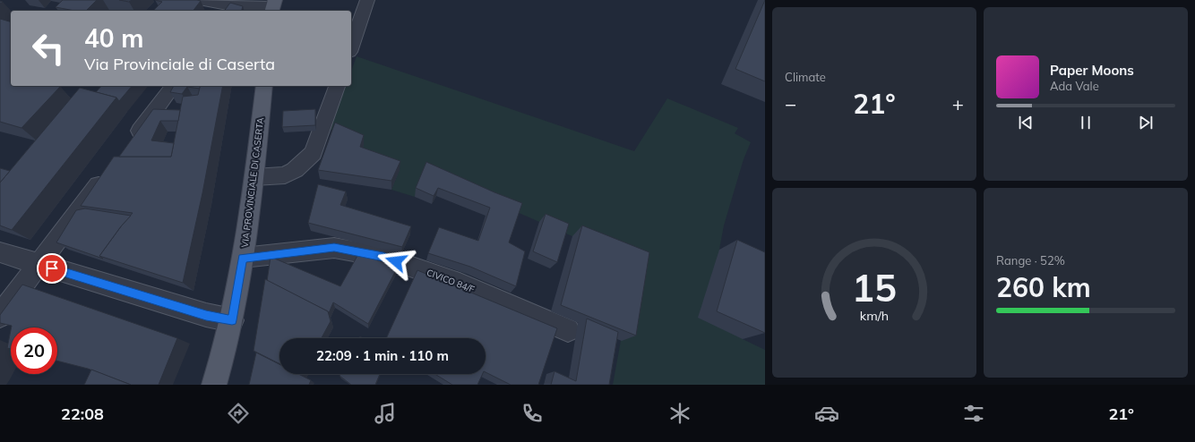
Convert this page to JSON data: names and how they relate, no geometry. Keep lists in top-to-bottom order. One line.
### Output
{"streets":{"main road":["VIA PROVINCIALE DI CASERTA"],"street":["CIVICO 84/F"]},"crossings":[["VIA PROVINCIALE DI CASERTA","CIVICO 84/F"]],"page":{"tile":["Climate",["Range · 52%","260 km"]],"turn":["40 m","Via Provinciale di Caserta"],"song":["Paper Moons","Ada Vale"],"heat":["−","21°","+"],"limit":"20","trip":"22:09 · 1 min · 110 m","tabs":["22:08","21°"],"gauge":["15","km/h"]}}
